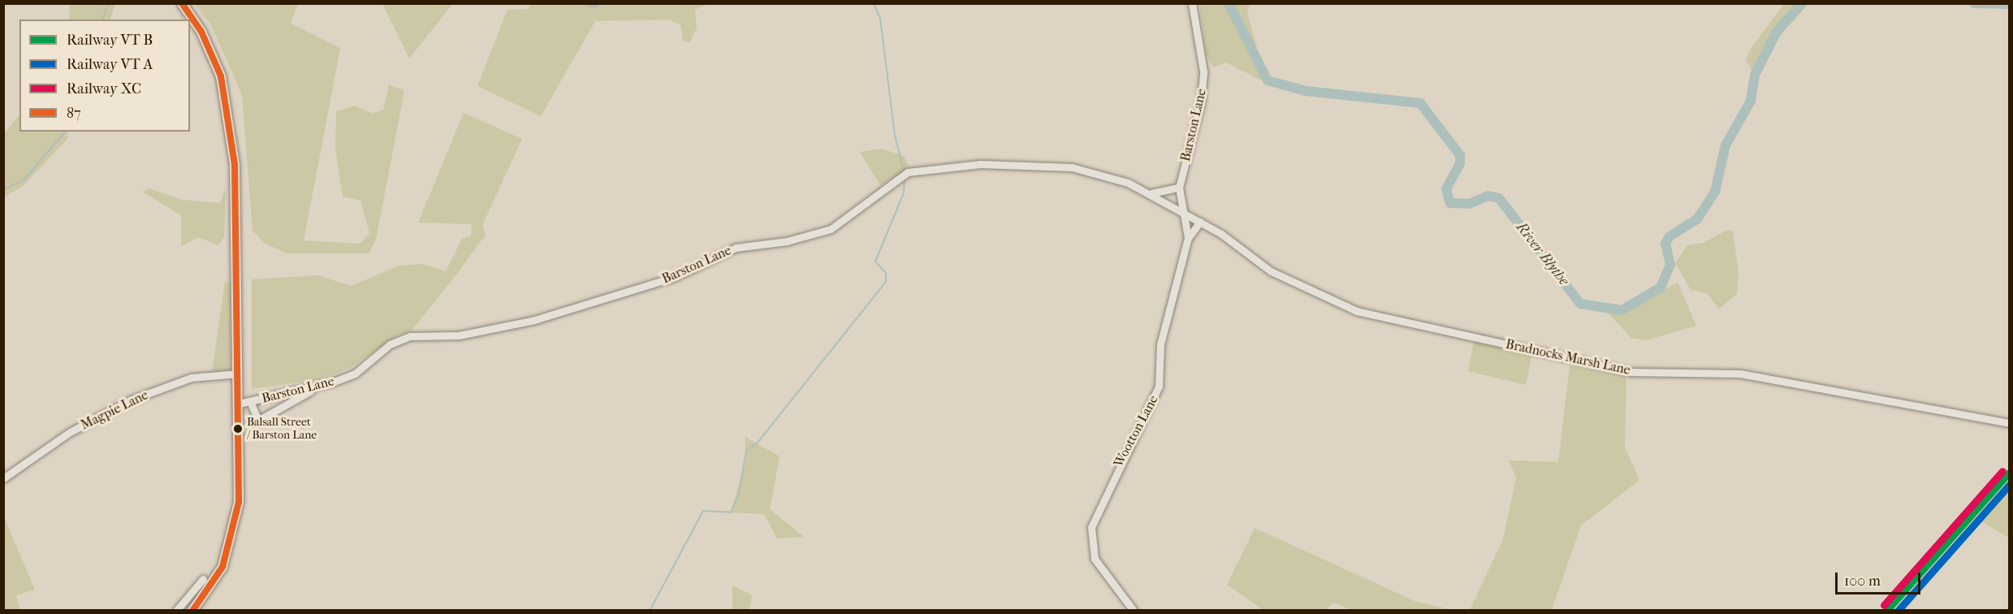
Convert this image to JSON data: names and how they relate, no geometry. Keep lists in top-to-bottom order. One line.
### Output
{"streets":{"street":["Barston Lane","Bradnocks Marsh Lane","Magpie Lane","Wootton Lane"]},"crossings":[["Barston Lane","Bradnocks Marsh Lane"],["Barston Lane","Wootton Lane"],["Bradnocks Marsh Lane","Wootton Lane"]],"water":["River Blythe"],"places":["Balsall Street / Barston Lane"],"lines":["transit line 87","rail line XC"],"legend":["Railway VT B","Railway VT A","Railway XC","87"],"scale_bar":"100 m"}
